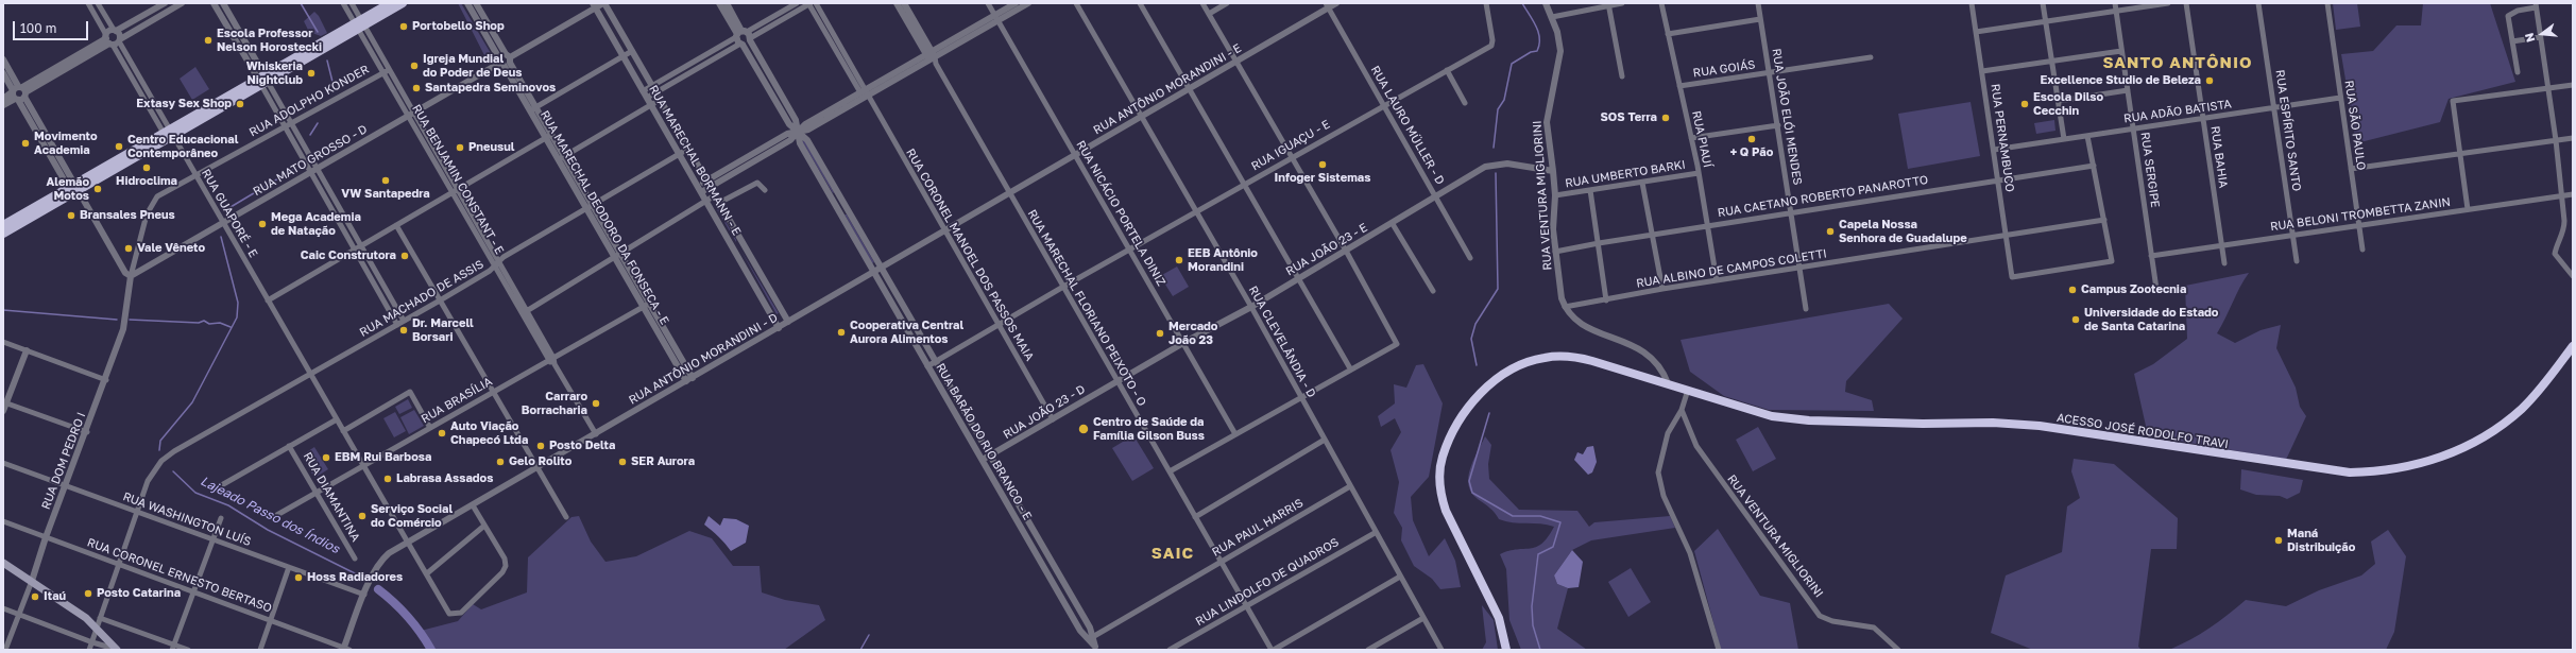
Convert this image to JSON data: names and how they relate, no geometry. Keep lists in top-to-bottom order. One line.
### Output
{"streets":{"highway":["ACESSO JOSÉ RODOLFO TRAVI"],"street":["RUA GOIÁS","RUA ANTÔNIO MORANDINI - E","RUA ADOLPHO KONDER","RUA ADÃO BATISTA","RUA JOÃO ELÓI MENDES","RUA LAURO MÜLLER - D","RUA SÃO PAULO","RUA ESPÍRITO SANTO","RUA PERNAMBUCO","RUA PIAUÍ","RUA IGUAÇU - E","RUA BAHIA","RUA MATO GROSSO - D","RUA MARECHAL BORMANN - E","RUA SERGIPE","RUA UMBERTO BARKI","RUA BENJAMIN CONSTANT - E","RUA VENTURA MIGLIORINI","RUA CAETANO ROBERTO PANAROTTO","RUA GUAPORÉ - E","RUA NICÁCIO PORTELA DINIZ","RUA BELONI TROMBETTA ZANIN","RUA MARECHAL DEODORO DA FONSECA - E","RUA JOÃO 23 - E","RUA CORONEL MANOEL DOS PASSOS MAIA","RUA ALBINO DE CAMPOS COLETTI","RUA MACHADO DE ASSIS","RUA MARECHAL FLORIANO PEIXOTO - O","RUA CLEVELÂNDIA - D","RUA ANTÔNIO MORANDINI - D","RUA BRASÍLIA","RUA JOÃO 23 - D","RUA BARÃO DO RIO BRANCO - E","RUA DOM PEDRO I","RUA DIAMANTINA","RUA WASHINGTON LUÍS","RUA PAUL HARRIS","RUA CORONEL ERNESTO BERTASO","RUA LINDOLFO DE QUADROS"]},"crossings":[["RUA GOIÁS","RUA JOÃO ELÓI MENDES"],["RUA GOIÁS","RUA PIAUÍ"],["RUA ANTÔNIO MORANDINI - E","RUA LAURO MÜLLER - D"],["RUA ANTÔNIO MORANDINI - E","RUA NICÁCIO PORTELA DINIZ"],["RUA ANTÔNIO MORANDINI - E","RUA MARECHAL FLORIANO PEIXOTO - O"],["RUA ANTÔNIO MORANDINI - E","RUA CLEVELÂNDIA - D"],["RUA ANTÔNIO MORANDINI - E","RUA ANTÔNIO MORANDINI - D"],["RUA ADOLPHO KONDER","RUA MATO GROSSO - D"],["RUA ADOLPHO KONDER","RUA BENJAMIN CONSTANT - E"],["RUA ADOLPHO KONDER","RUA GUAPORÉ - E"],["RUA ADOLPHO KONDER","RUA DOM PEDRO I"],["RUA ADÃO BATISTA","RUA SÃO PAULO"],["RUA ADÃO BATISTA","RUA ESPÍRITO SANTO"],["RUA ADÃO BATISTA","RUA PERNAMBUCO"],["RUA ADÃO BATISTA","RUA BAHIA"],["RUA ADÃO BATISTA","RUA SERGIPE"],["RUA JOÃO ELÓI MENDES","RUA CAETANO ROBERTO PANAROTTO"],["RUA JOÃO ELÓI MENDES","RUA ALBINO DE CAMPOS COLETTI"],["RUA LAURO MÜLLER - D","RUA IGUAÇU - E"],["RUA LAURO MÜLLER - D","RUA JOÃO 23 - E"],["RUA SÃO PAULO","RUA BELONI TROMBETTA ZANIN"],["RUA ESPÍRITO SANTO","RUA BELONI TROMBETTA ZANIN"],["RUA PERNAMBUCO","RUA CAETANO ROBERTO PANAROTTO"],["RUA PERNAMBUCO","RUA ALBINO DE CAMPOS COLETTI"],["RUA PIAUÍ","RUA UMBERTO BARKI"],["RUA PIAUÍ","RUA CAETANO ROBERTO PANAROTTO"],["RUA PIAUÍ","RUA ALBINO DE CAMPOS COLETTI"],["RUA IGUAÇU - E","RUA NICÁCIO PORTELA DINIZ"],["RUA IGUAÇU - E","RUA CORONEL MANOEL DOS PASSOS MAIA"],["RUA IGUAÇU - E","RUA MARECHAL FLORIANO PEIXOTO - O"],["RUA IGUAÇU - E","RUA CLEVELÂNDIA - D"],["RUA IGUAÇU - E","RUA BARÃO DO RIO BRANCO - E"],["RUA BAHIA","RUA BELONI TROMBETTA ZANIN"],["RUA MATO GROSSO - D","RUA MARECHAL BORMANN - E"],["RUA MATO GROSSO - D","RUA BENJAMIN CONSTANT - E"],["RUA MATO GROSSO - D","RUA GUAPORÉ - E"],["RUA MATO GROSSO - D","RUA MARECHAL DEODORO DA FONSECA - E"],["RUA MATO GROSSO - D","RUA DOM PEDRO I"],["RUA MARECHAL BORMANN - E","RUA MACHADO DE ASSIS"],["RUA MARECHAL BORMANN - E","RUA ANTÔNIO MORANDINI - D"],["RUA SERGIPE","RUA BELONI TROMBETTA ZANIN"],["RUA UMBERTO BARKI","RUA VENTURA MIGLIORINI"],["RUA BENJAMIN CONSTANT - E","RUA MACHADO DE ASSIS"],["RUA BENJAMIN CONSTANT - E","RUA ANTÔNIO MORANDINI - D"],["RUA BENJAMIN CONSTANT - E","RUA BRASÍLIA"],["RUA VENTURA MIGLIORINI","RUA CAETANO ROBERTO PANAROTTO"],["RUA VENTURA MIGLIORINI","RUA JOÃO 23 - E"],["RUA VENTURA MIGLIORINI","RUA ALBINO DE CAMPOS COLETTI"],["RUA VENTURA MIGLIORINI","ACESSO JOSÉ RODOLFO TRAVI"],["RUA GUAPORÉ - E","RUA MACHADO DE ASSIS"],["RUA GUAPORÉ - E","RUA ANTÔNIO MORANDINI - D"],["RUA GUAPORÉ - E","RUA BRASÍLIA"],["RUA NICÁCIO PORTELA DINIZ","RUA JOÃO 23 - E"],["RUA MARECHAL DEODORO DA FONSECA - E","RUA MACHADO DE ASSIS"],["RUA MARECHAL DEODORO DA FONSECA - E","RUA ANTÔNIO MORANDINI - D"],["RUA MARECHAL DEODORO DA FONSECA - E","RUA BRASÍLIA"],["RUA JOÃO 23 - E","RUA MARECHAL FLORIANO PEIXOTO - O"],["RUA JOÃO 23 - E","RUA CLEVELÂNDIA - D"],["RUA JOÃO 23 - E","RUA JOÃO 23 - D"],["RUA CORONEL MANOEL DOS PASSOS MAIA","RUA ANTÔNIO MORANDINI - D"],["RUA CORONEL MANOEL DOS PASSOS MAIA","RUA JOÃO 23 - D"],["RUA MACHADO DE ASSIS","RUA WASHINGTON LUÍS"],["RUA MARECHAL FLORIANO PEIXOTO - O","RUA ANTÔNIO MORANDINI - D"],["RUA MARECHAL FLORIANO PEIXOTO - O","RUA JOÃO 23 - D"],["RUA MARECHAL FLORIANO PEIXOTO - O","RUA PAUL HARRIS"],["RUA MARECHAL FLORIANO PEIXOTO - O","RUA LINDOLFO DE QUADROS"],["RUA CLEVELÂNDIA - D","RUA PAUL HARRIS"],["RUA CLEVELÂNDIA - D","RUA LINDOLFO DE QUADROS"],["RUA ANTÔNIO MORANDINI - D","RUA BARÃO DO RIO BRANCO - E"],["RUA ANTÔNIO MORANDINI - D","RUA WASHINGTON LUÍS"],["RUA ANTÔNIO MORANDINI - D","RUA CORONEL ERNESTO BERTASO"],["RUA BRASÍLIA","RUA DIAMANTINA"],["RUA JOÃO 23 - D","RUA BARÃO DO RIO BRANCO - E"],["RUA BARÃO DO RIO BRANCO - E","RUA PAUL HARRIS"],["RUA DOM PEDRO I","RUA WASHINGTON LUÍS"],["RUA DOM PEDRO I","RUA CORONEL ERNESTO BERTASO"]],"districts":["SANTO ANTÔNIO","SAIC"],"water":["Lajeado Passo dos Índios"],"places":["Portobello Shop","Escola Professor Nelson Horostecki","Igreja Mundial do Poder de Deus","Whiskeria Nightclub","Excellence Studio de Beleza","Santapedra Seminovos","Extasy Sex Shop","Escola Dilso Cecchin","SOS Terra","+ Q Pão","Movimento Academia","Centro Educacional Contemporâneo","Pneusul","Infoger Sistemas","Hidroclima","VW Santapedra","Alemão Motos","Bransales Pneus","Mega Academia de Natação","Capela Nossa Senhora de Guadalupe","Vale Vêneto","Caic Construtora","EEB Antônio Morandini","Campus Zootecnia","Universidade do Estado de Santa Catarina","Dr. Marcell Borsari","Cooperativa Central Aurora Alimentos","Mercado João 23","Carraro Borracharia","Centro de Saúde da Família Gilson Buss","Auto Viação Chapecó Ltda","Posto Delta","EBM Rui Barbosa","Gelo Rolito","SER Aurora","Labrasa Assados","Serviço Social do Comércio","Maná Distribuição","Hoss Radiadores","Posto Catarina","Itaú"],"scale_bar":"100 m","north":"left"}
